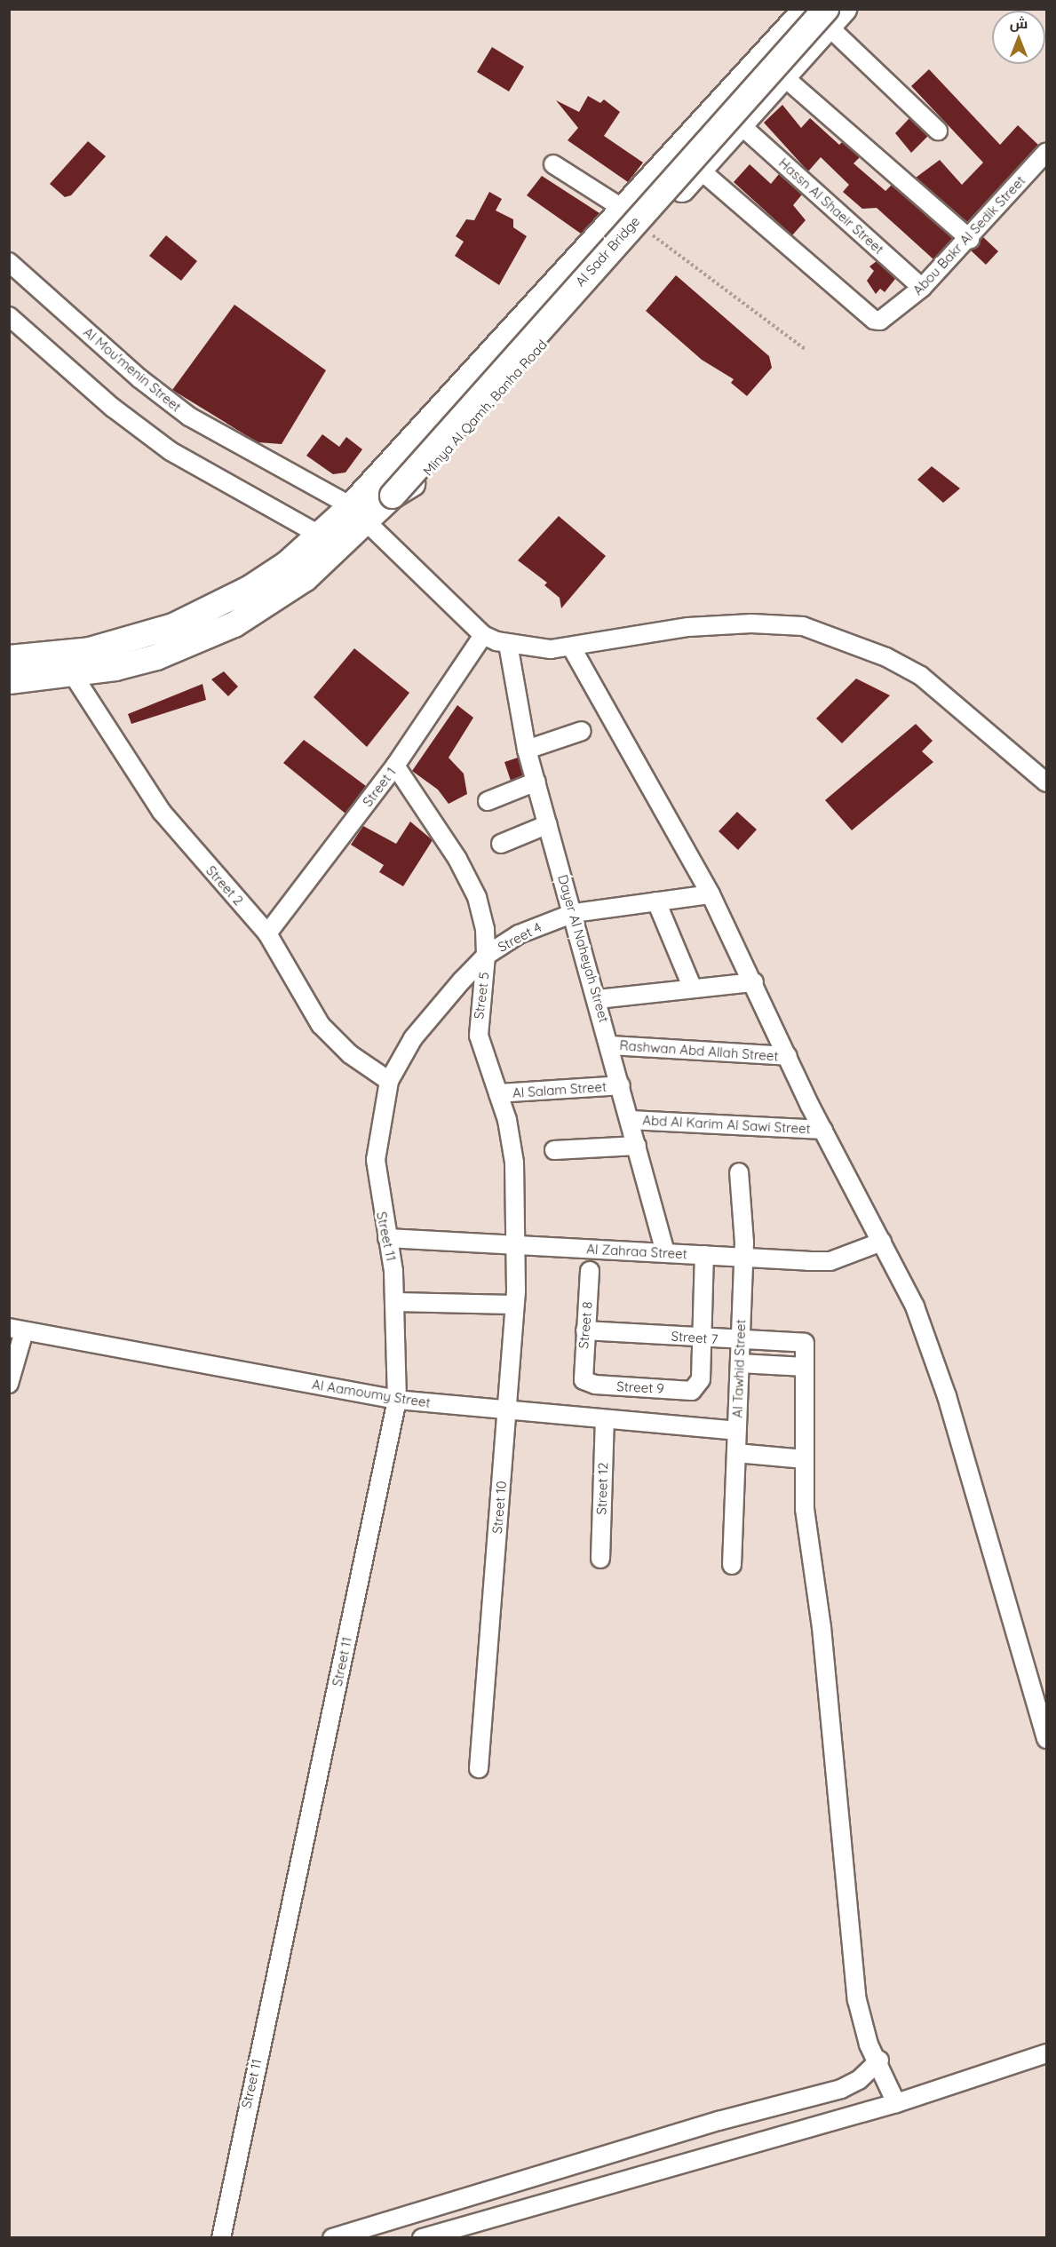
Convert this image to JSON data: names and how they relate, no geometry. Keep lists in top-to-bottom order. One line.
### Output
{"streets":{"highway":["Al Sadr Bridge","Minya Al Qamh, Banha Road"],"street":["Hassn Al Shaeir Street","Abou Bakr Al Sedik Street","Al Mou'menin Street","Street 1","Street 2","Street 4","Dayer Al Naheyah Street","Street 5","Rashwan Abd Allah Street","Al Salam Street","Abd Al Karim Al Sawi Street","Street 11","Al Zahraa Street","Street 8","Street 7","Al Tawhid Street","Street 9","Al Aamoumy Street","Street 12","Street 10"]},"crossings":[["Hassn Al Shaeir Street","Abou Bakr Al Sedik Street"],["Hassn Al Shaeir Street","Minya Al Qamh, Banha Road"],["Abou Bakr Al Sedik Street","Minya Al Qamh, Banha Road"],["Al Sadr Bridge","Minya Al Qamh, Banha Road"],["Al Mou'menin Street","Minya Al Qamh, Banha Road"],["Al Mou'menin Street","Street 1"],["Minya Al Qamh, Banha Road","Street 2"],["Street 1","Street 2"],["Street 1","Street 5"],["Street 2","Street 4"],["Street 2","Street 11"],["Street 4","Dayer Al Naheyah Street"],["Street 4","Street 5"],["Street 4","Street 11"],["Dayer Al Naheyah Street","Rashwan Abd Allah Street"],["Dayer Al Naheyah Street","Al Salam Street"],["Dayer Al Naheyah Street","Abd Al Karim Al Sawi Street"],["Dayer Al Naheyah Street","Al Zahraa Street"],["Street 5","Al Salam Street"],["Street 5","Al Zahraa Street"],["Street 5","Street 10"],["Street 11","Al Zahraa Street"],["Street 11","Al Aamoumy Street"],["Al Zahraa Street","Al Tawhid Street"],["Al Zahraa Street","Street 10"],["Street 8","Street 7"],["Street 8","Street 9"],["Street 7","Al Tawhid Street"],["Street 7","Street 9"],["Al Tawhid Street","Al Aamoumy Street"],["Al Aamoumy Street","Street 12"],["Al Aamoumy Street","Street 10"]],"north":"top"}
